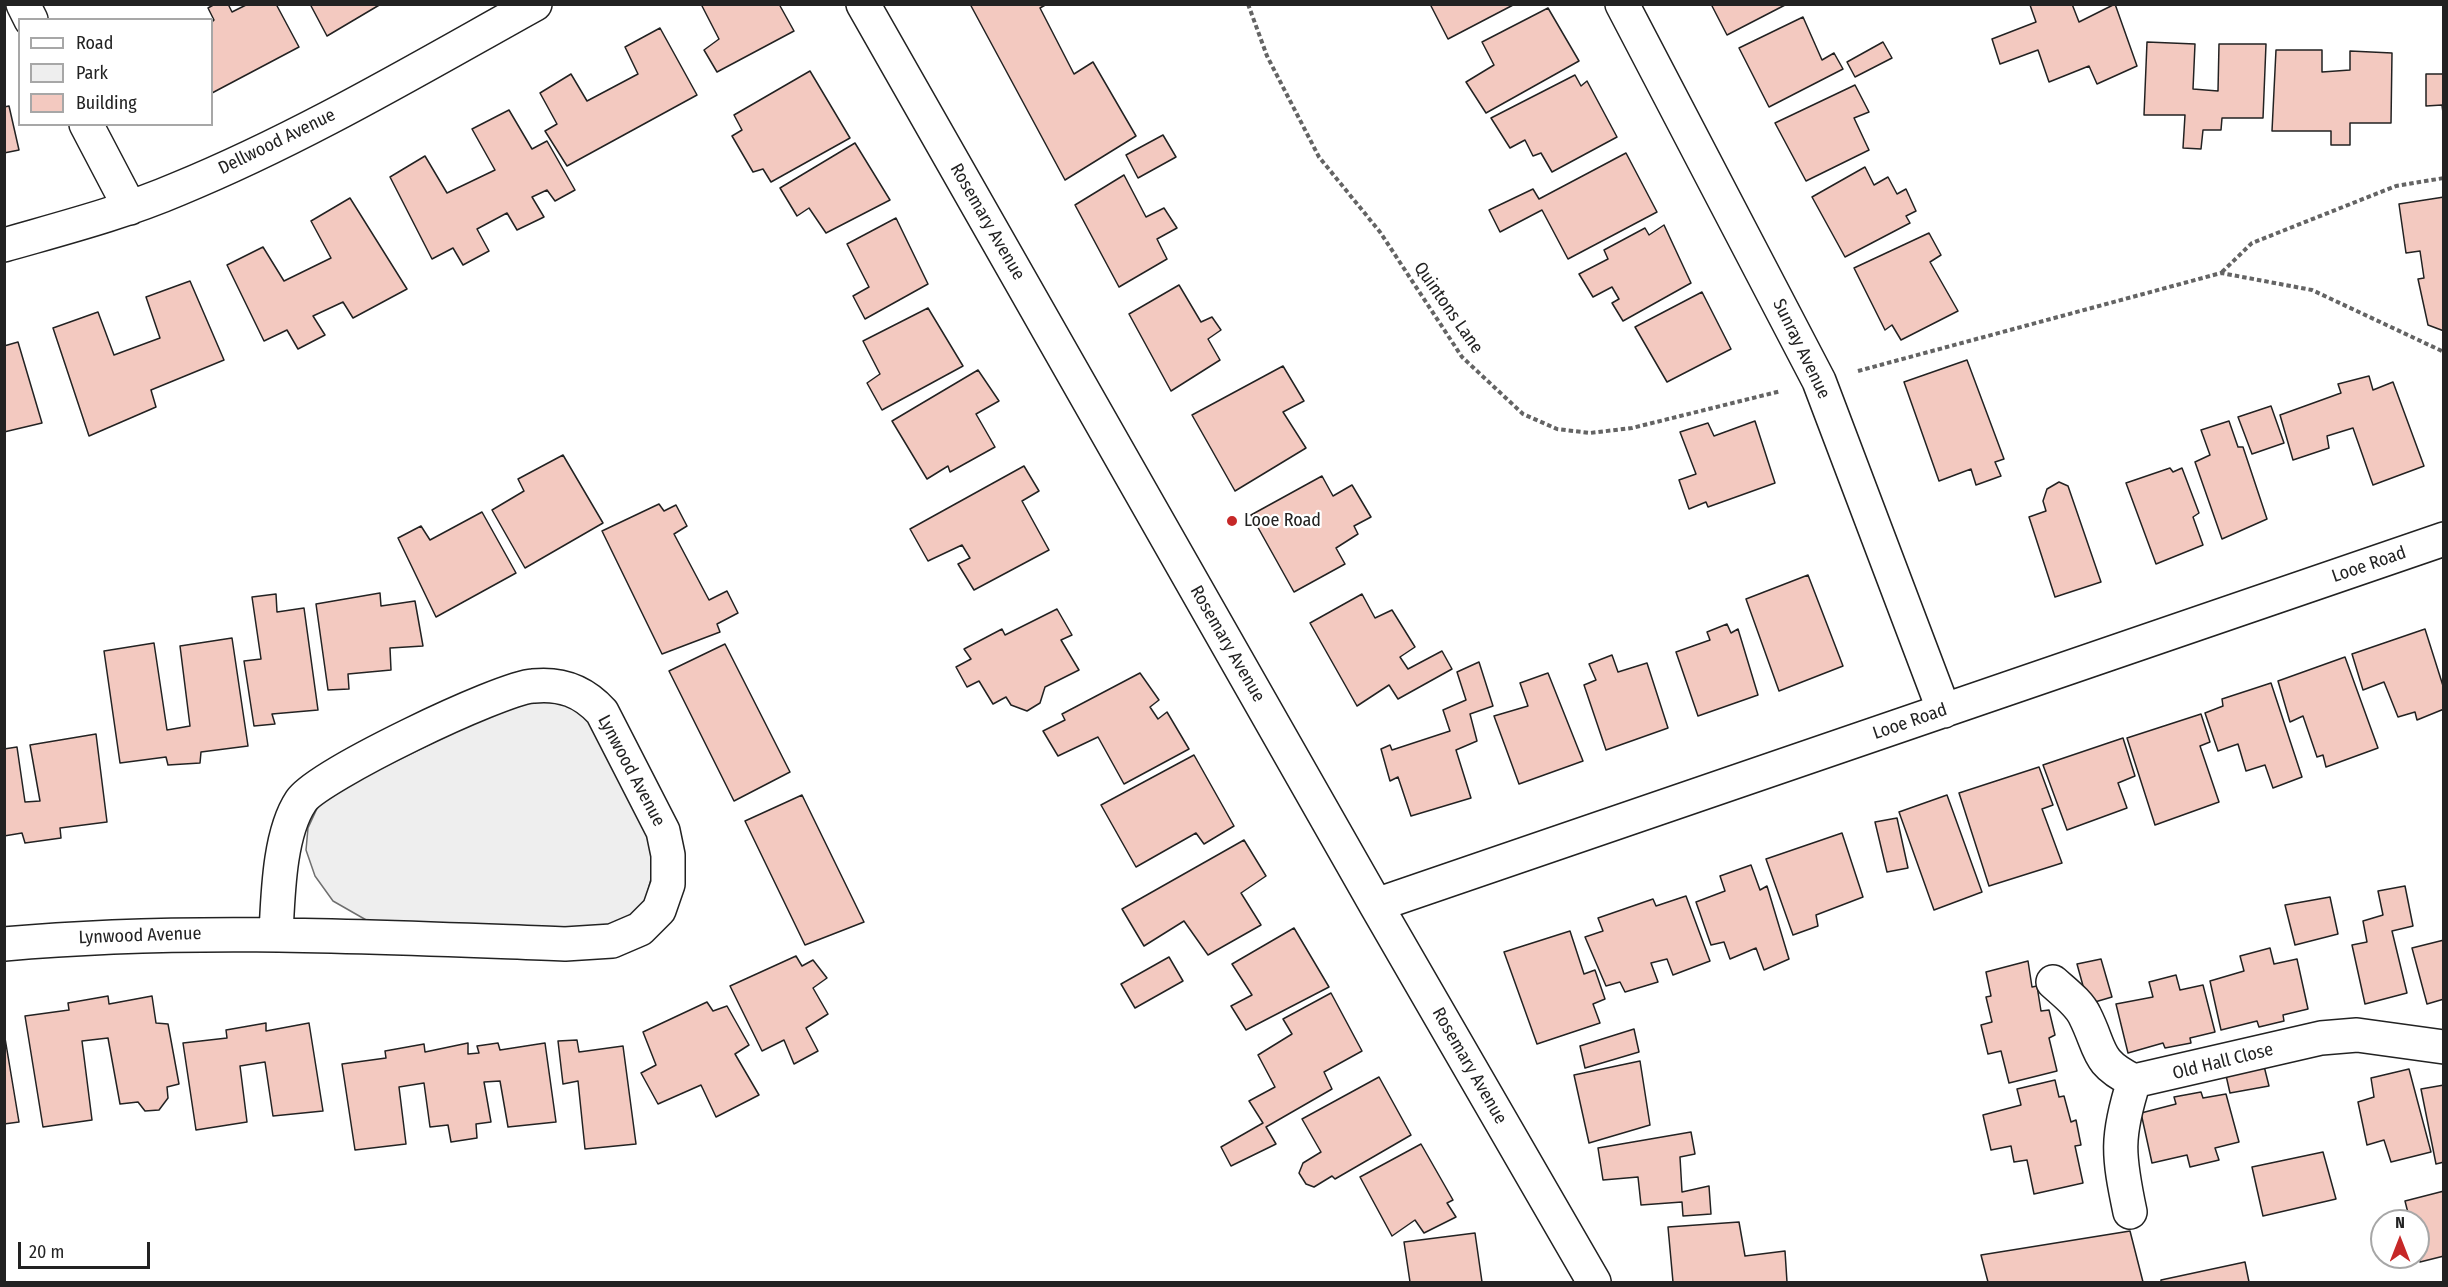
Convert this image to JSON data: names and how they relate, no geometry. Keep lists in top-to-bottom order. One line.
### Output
{"streets":{"street":["Dellwood Avenue","Rosemary Avenue","Sunray Avenue","Looe Road","Lynwood Avenue","Old Hall Close"],"path":["Quintons Lane"]},"crossings":[["Rosemary Avenue","Looe Road"],["Quintons Lane","Sunray Avenue"],["Sunray Avenue","Looe Road"]],"places":["Looe Road"],"legend":["Road","Park","Building"],"scale_bar":"20 m","north":"top"}
